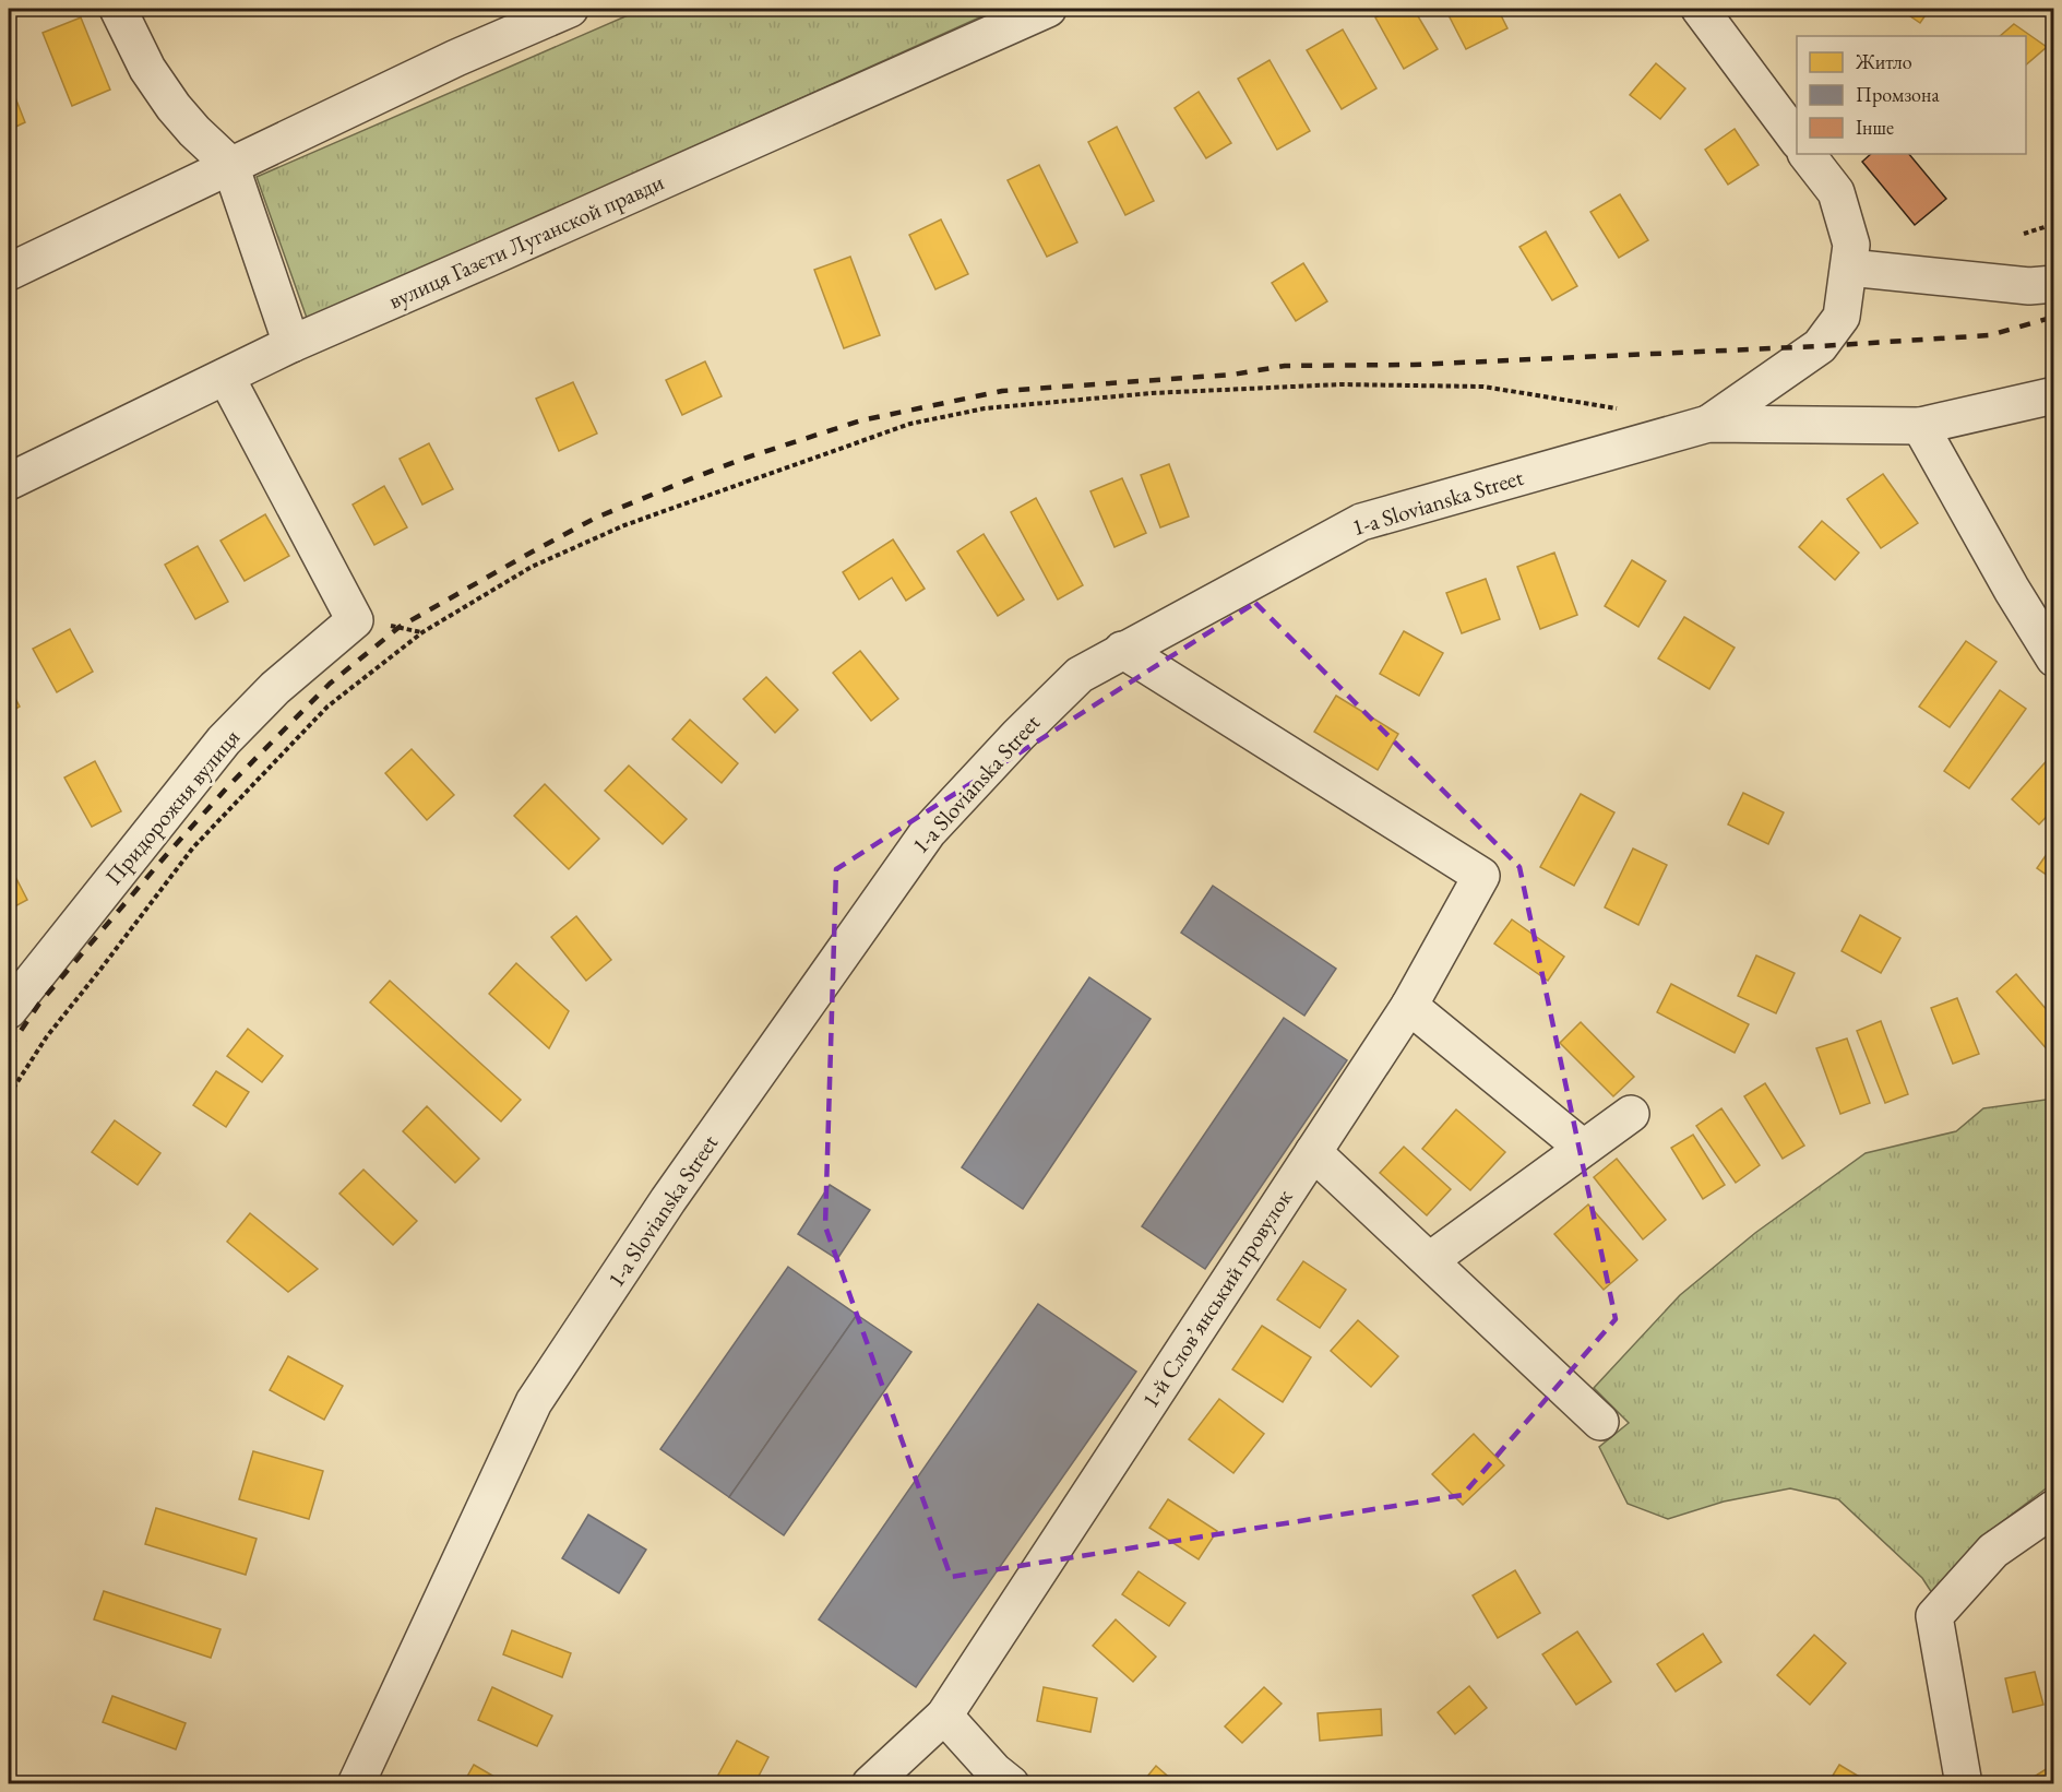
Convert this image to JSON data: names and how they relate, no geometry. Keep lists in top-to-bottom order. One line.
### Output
{"streets":{"street":["вулиця Газєти Луганской правди","1-a Slovianska Street","Придорожня вулиця","1-й Слов’янський провулок"]},"crossings":[["вулиця Газєти Луганской правди","Придорожня вулиця"],["1-a Slovianska Street","1-й Слов’янський провулок"]],"legend":["Житло","Промзона","Інше"]}
